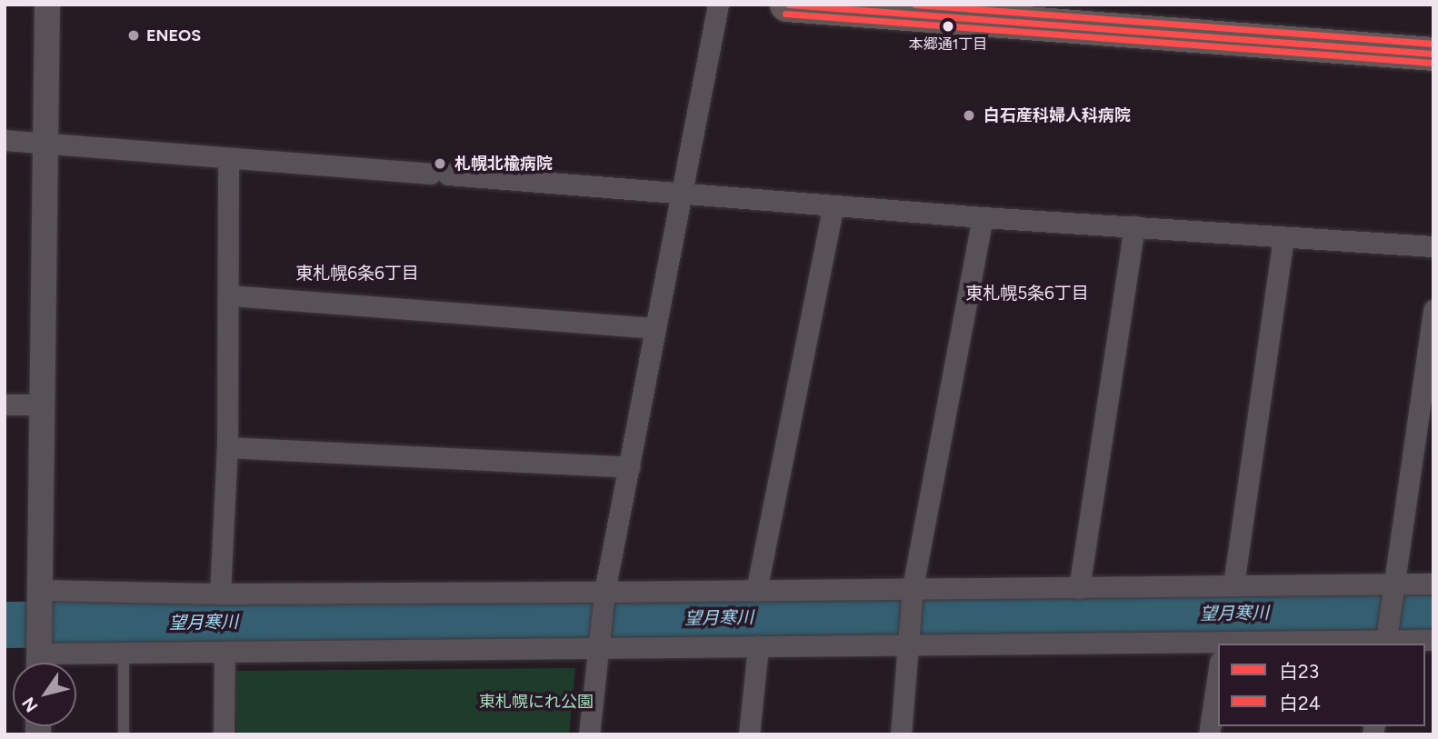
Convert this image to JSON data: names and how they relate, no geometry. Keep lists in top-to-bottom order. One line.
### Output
{"districts":["東札幌6条6丁目","東札幌5条6丁目"],"water":["望月寒川"],"parks":["東札幌にれ公園"],"places":["本郷通1丁目","ENEOS","白石産科婦人科病院","札幌北楡病院"],"lines":["transit line 白23","transit line 白24"],"legend":["白23","白24"],"north":"bottom left"}
